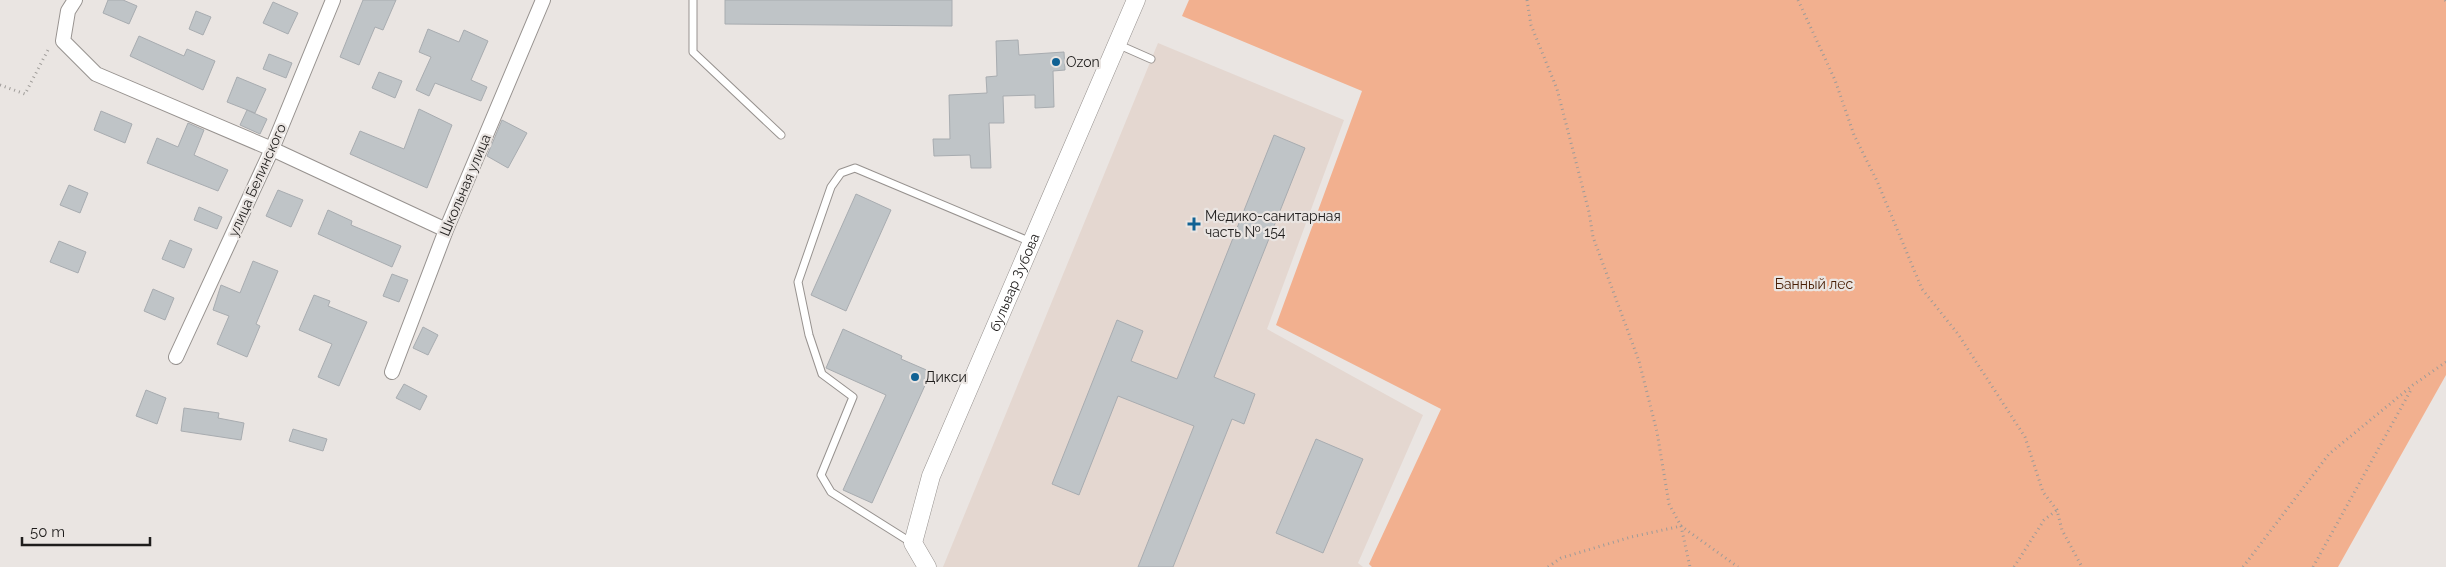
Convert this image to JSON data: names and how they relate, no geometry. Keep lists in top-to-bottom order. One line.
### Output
{"streets":{"street":["улица Белинского","Школьная улица","бульвар Зубова"]},"parks":["Банный лес"],"places":{"other":["Ozon","Дикси"],"health":["Медико-санитарная часть № 154"]},"scale_bar":"50 m"}
